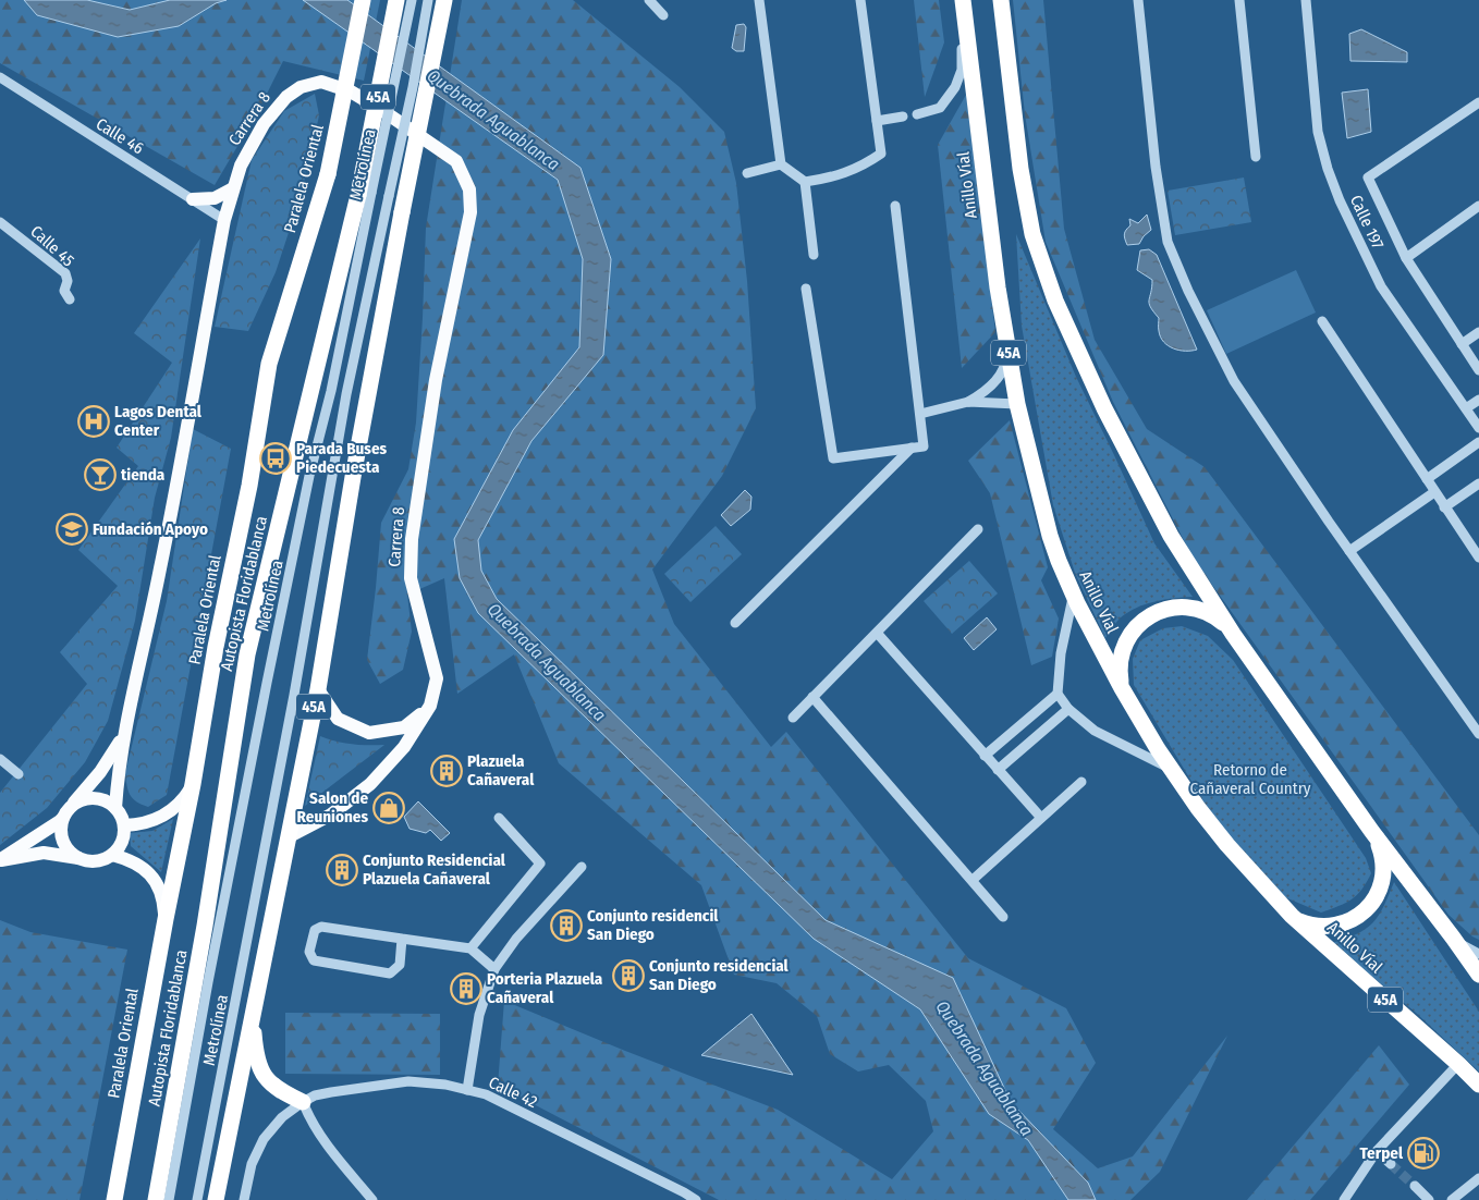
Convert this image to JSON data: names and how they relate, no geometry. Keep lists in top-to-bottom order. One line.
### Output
{"streets":{"highway":["45A","Paralela Oriental","Anillo Víal","Autopista Floridablanca"],"main road":["Carrera 8"],"street":["Calle 46","Metrolínea","Calle 197","Calle 45","Calle 42"]},"crossings":[["45A","Carrera 8"],["Carrera 8","Calle 46"],["Metrolínea","Autopista Floridablanca"]],"water":["Quebrada Aguablanca"],"parks":["Retorno de Cañaveral Country"],"places":{"hospital":["Lagos Dental Center"],"bus stop":["Parada Buses Piedecuesta"],"bar":["tienda"],"school or university":["Fundación Apoyo"],"building":["Plazuela Cañaveral","Conjunto Residencial Plazuela Cañaveral","Conjunto residencil San Diego","Conjunto residencial San Diego","Porteria Plazuela Cañaveral"],"shop":["Salon de Reuniones"],"fuel station":["Terpel"]}}
